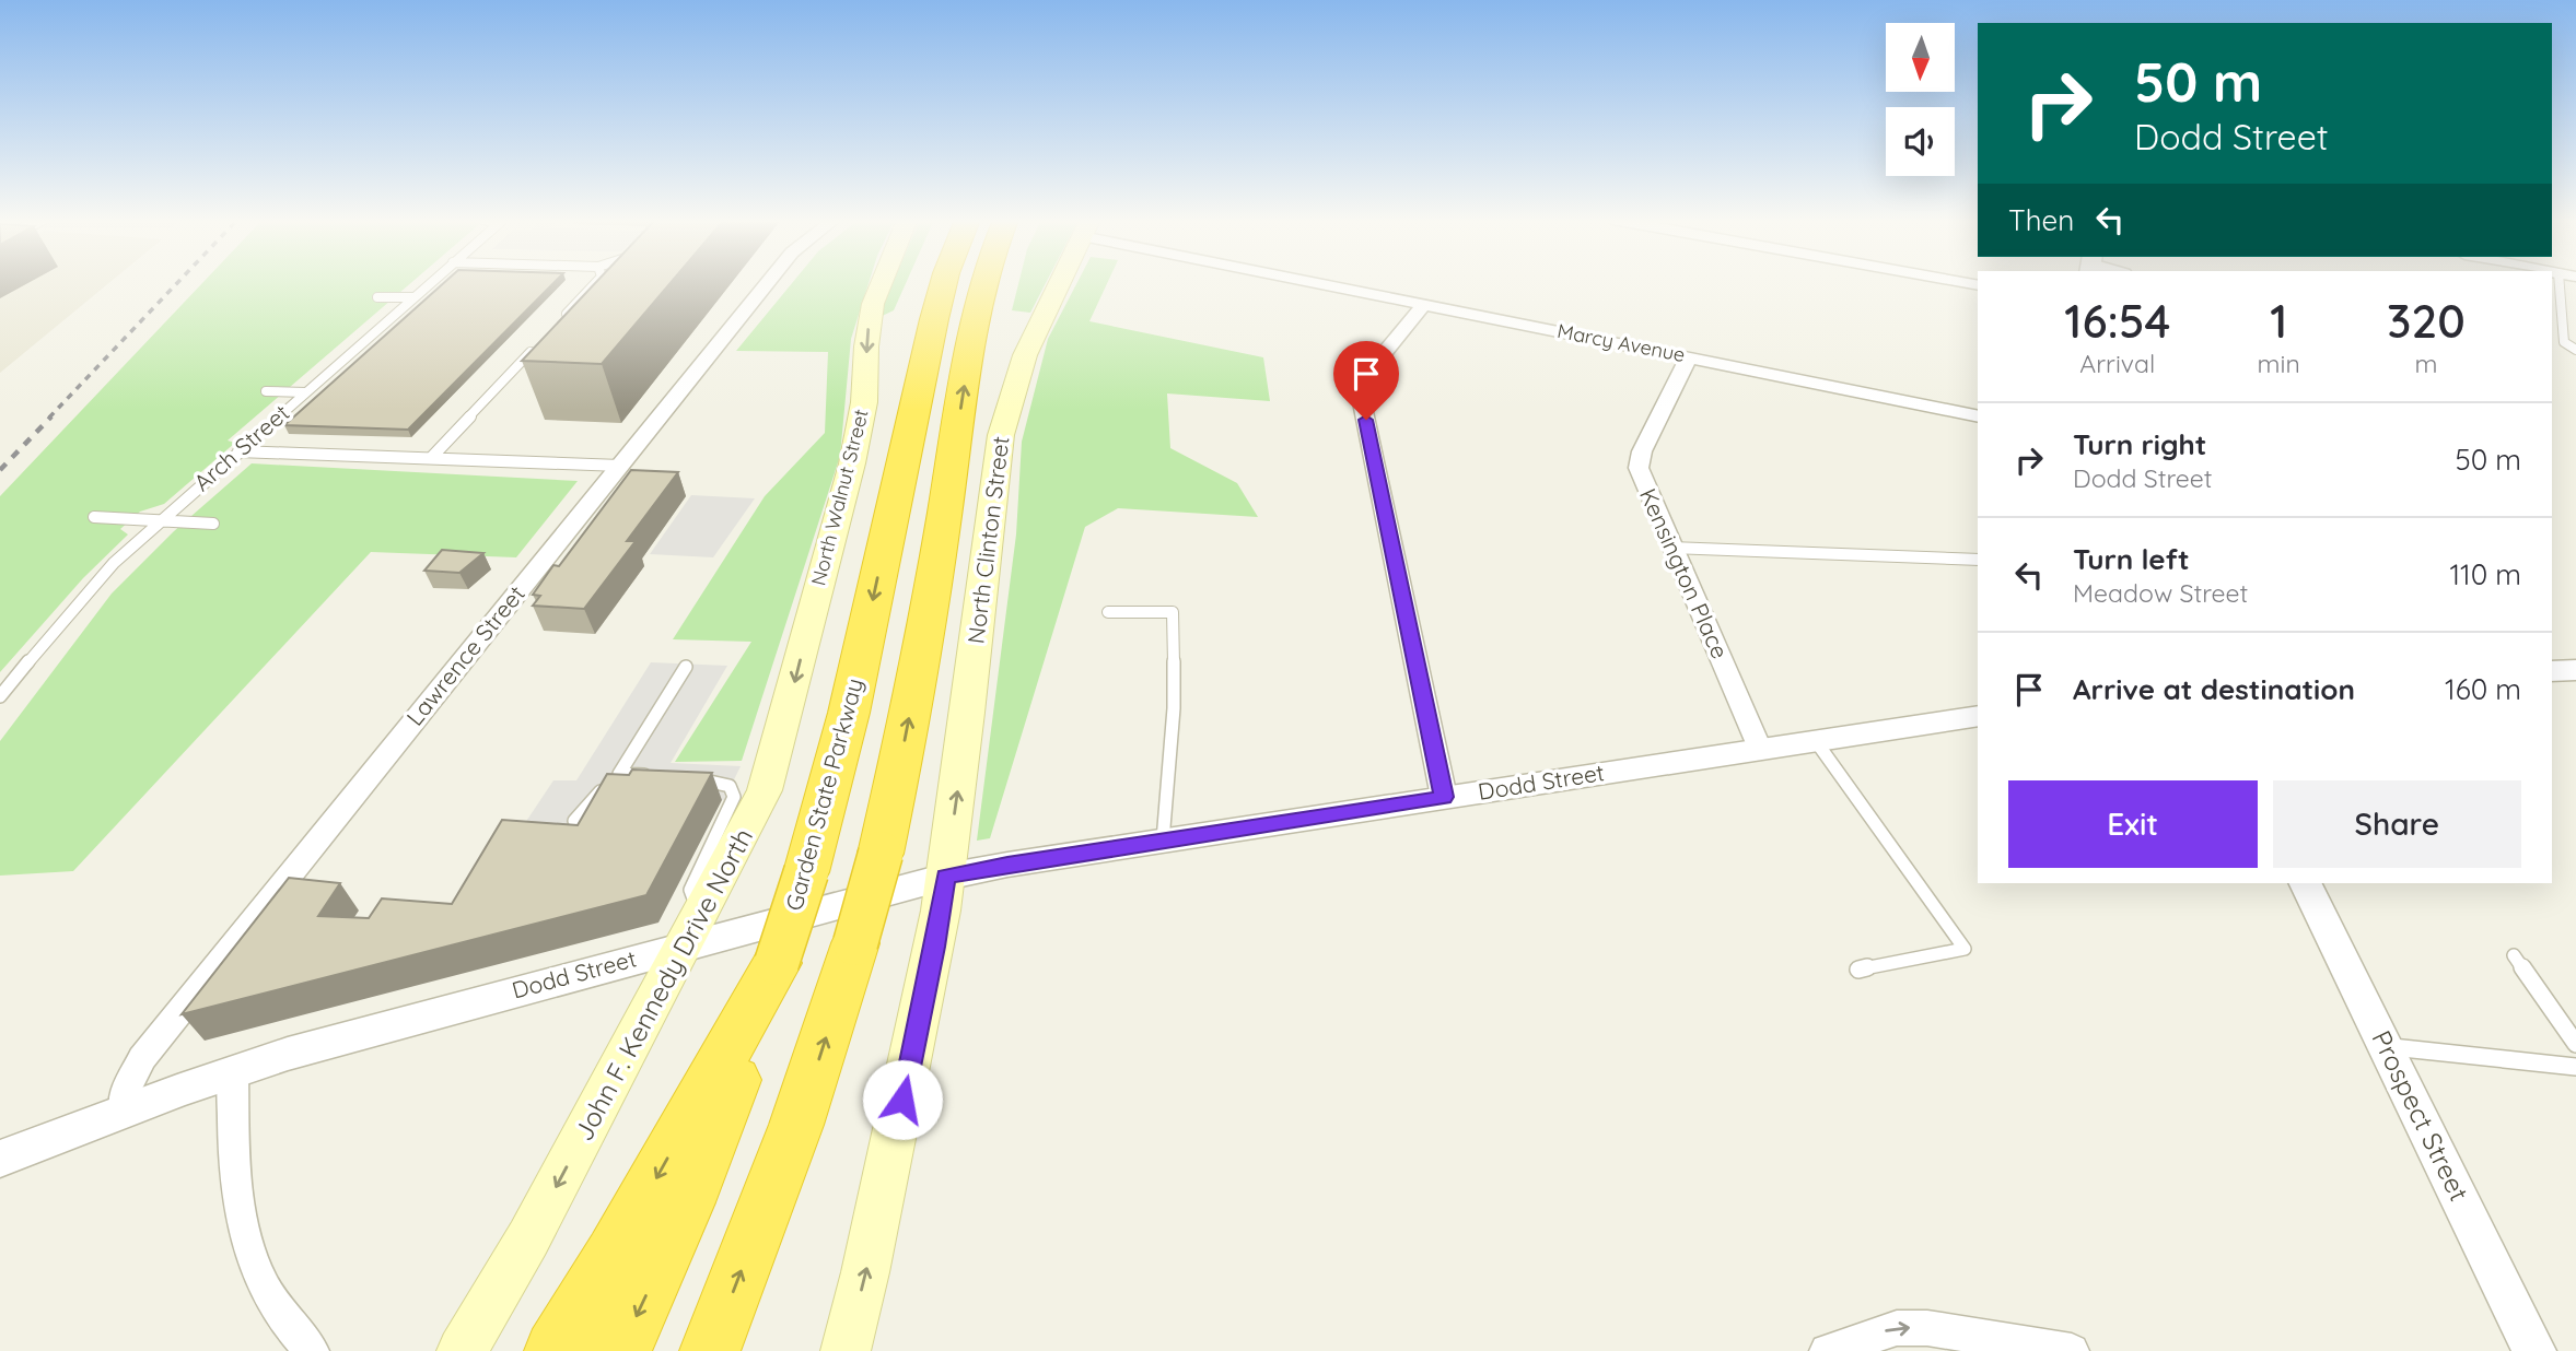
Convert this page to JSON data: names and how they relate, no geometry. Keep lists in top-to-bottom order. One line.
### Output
{"streets":{"highway":["Garden State Parkway"],"main road":["North Walnut Street","North Clinton Street","John F. Kennedy Drive North"],"street":["Marcy Avenue","Kensington Place","Lawrence Street","Dodd Street","Prospect Street"],"lane":["Arch Street"]},"crossings":[["Marcy Avenue","Kensington Place"],["North Walnut Street","John F. Kennedy Drive North"],["North Clinton Street","Dodd Street"],["Kensington Place","Dodd Street"],["Lawrence Street","Dodd Street"],["Dodd Street","John F. Kennedy Drive North"]],"one_way":["North Walnut Street","North Clinton Street","John F. Kennedy Drive North"],"north":"bottom","page":{"turn":["50 m","Dodd Street"],"then":"Then","eta":["16:54","Arrival","1","min","320","m"],"list":[{"name":"Turn right","note":"Dodd Street","value":"50 m"},{"name":"Turn left","note":"Meadow Street","value":"110 m"},{"name":"Arrive at destination","value":"160 m"}],"buttons":["Exit","Share"]}}
